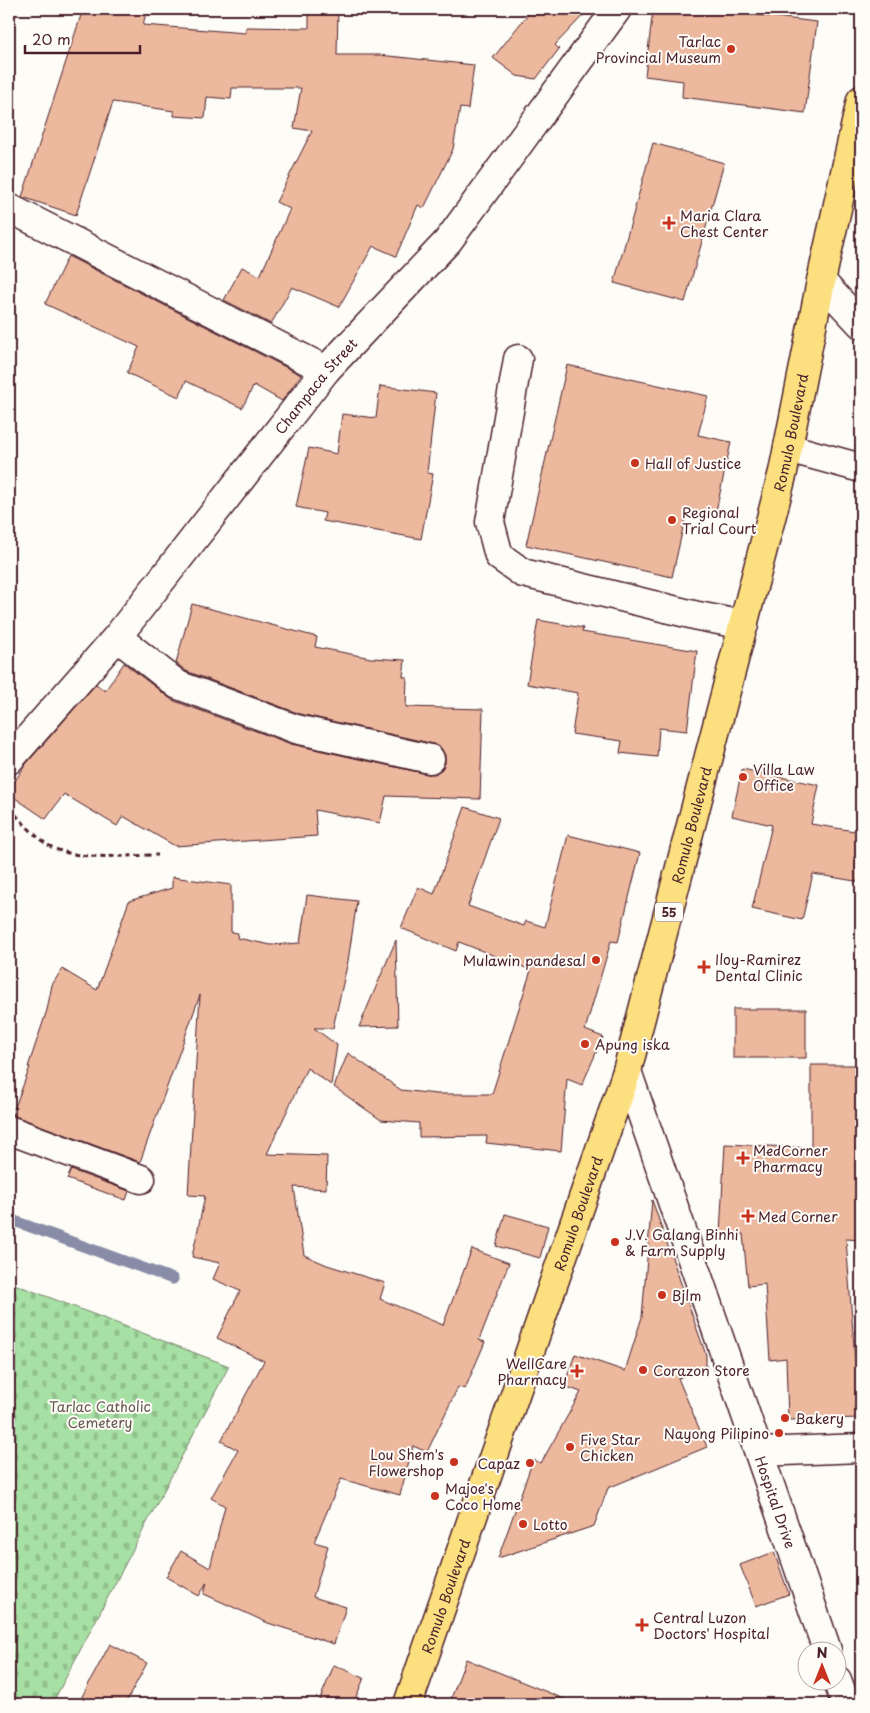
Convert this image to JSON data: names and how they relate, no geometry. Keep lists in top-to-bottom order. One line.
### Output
{"streets":{"highway":["Romulo Boulevard","55"],"street":["Champaca Street","Hospital Drive"]},"crossings":[["Romulo Boulevard","Hospital Drive"]],"parks":["Tarlac Catholic Cemetery"],"places":{"other":["Tarlac Provincial Museum","Hall of Justice","Regional Trial Court","Villa Law Office","Mulawin pandesal","Apung iska","J.V. Galang Binhi & Farm Supply","Bjlm","Corazon Store","Bakery","Nayong Pilipino","Five Star Chicken","Lou Shem's Flowershop","Capaz","Majoe's Coco Home","Lotto"],"health":["Maria Clara Chest Center","Iloy-Ramirez Dental Clinic","MedCorner Pharmacy","Med Corner","WellCare Pharmacy","Central Luzon Doctors' Hospital"]},"scale_bar":"20 m","north":"top"}
